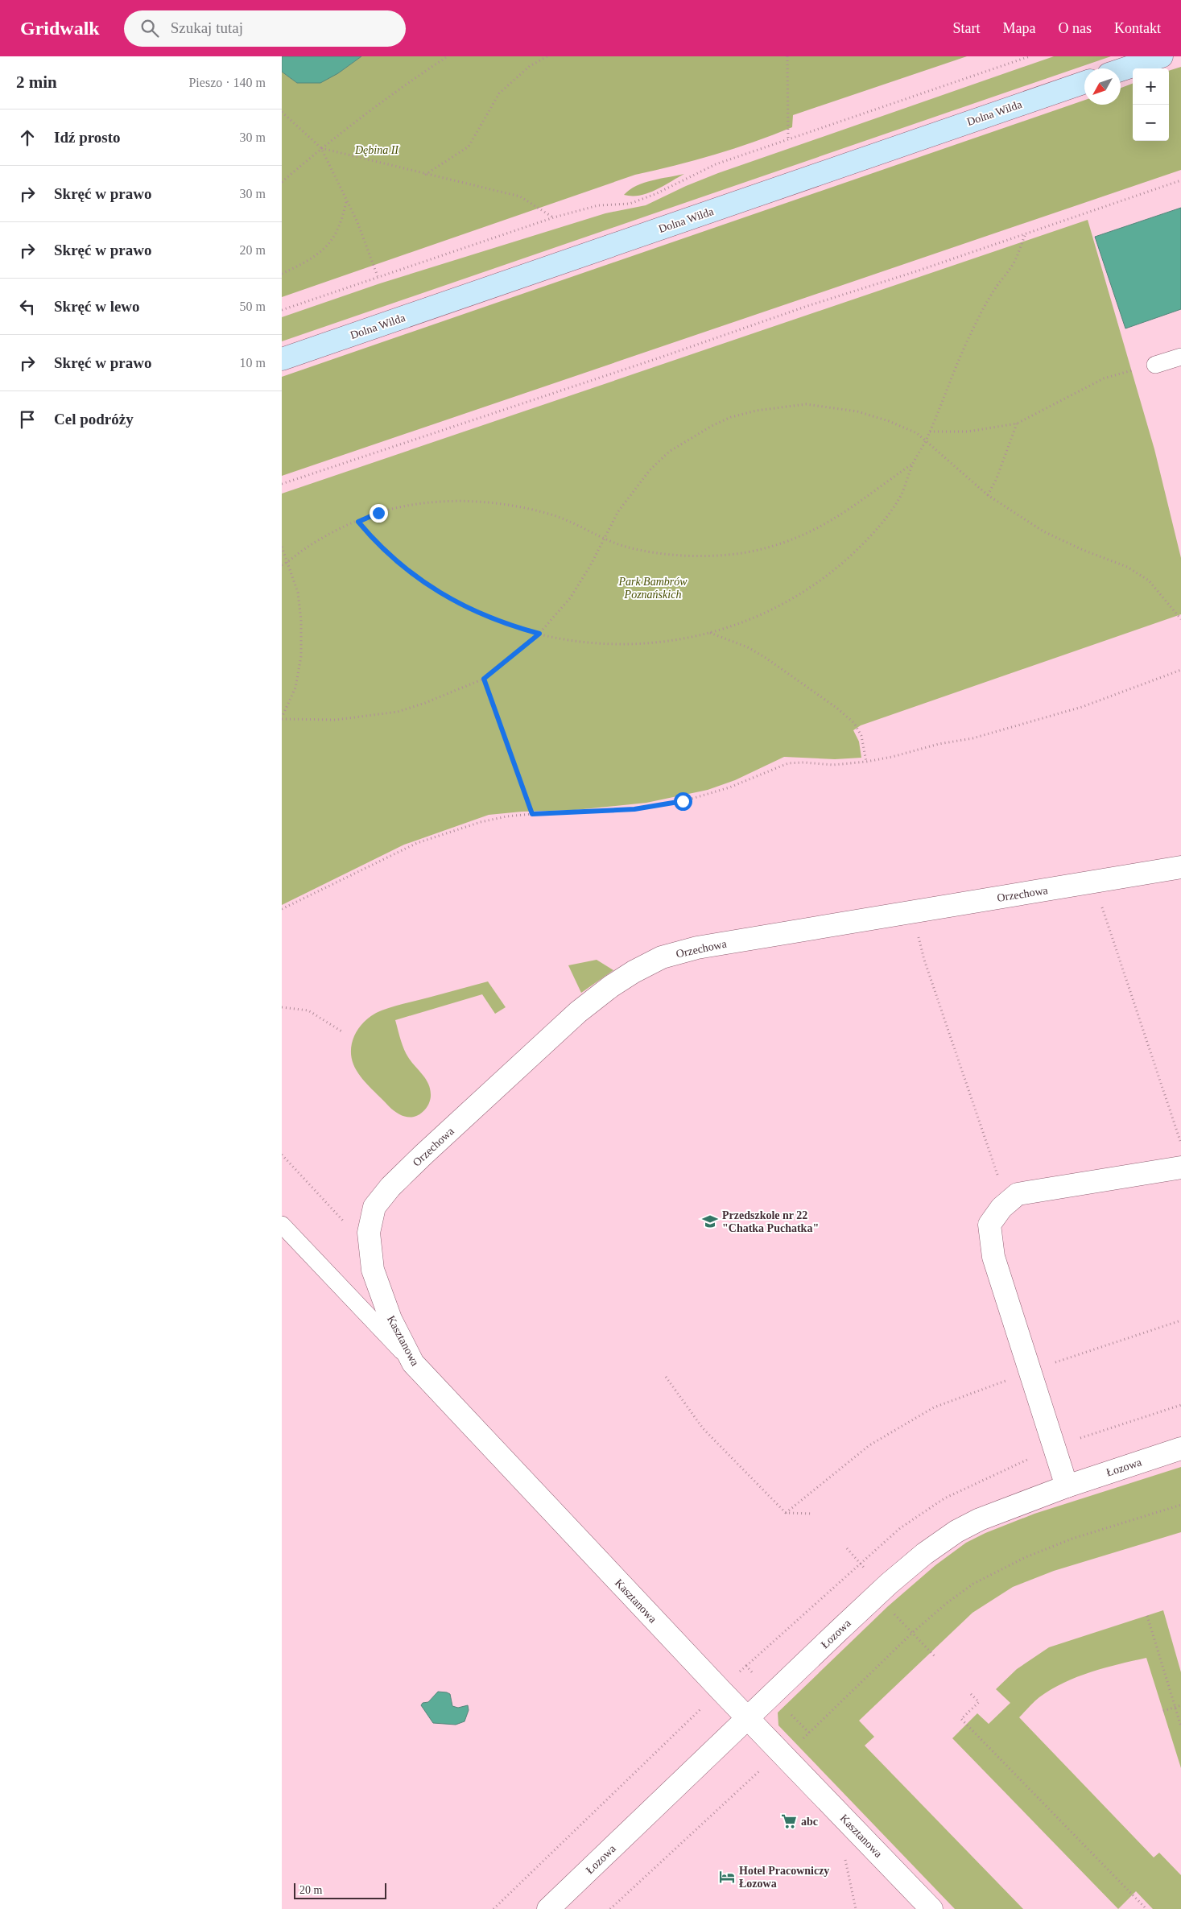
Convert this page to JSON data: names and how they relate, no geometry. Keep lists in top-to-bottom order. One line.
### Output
{"streets":{"main road":["Dolna Wilda"],"street":["Orzechowa","Kasztanowa","Łozowa"]},"crossings":[["Orzechowa","Kasztanowa"],["Kasztanowa","Łozowa"]],"parks":["Dębina II","Park Bambrów Poznańskich"],"places":{"school or university":["Przedszkole nr 22 \"Chatka Puchatka\""],"supermarket":["abc"],"hotel":["Hotel Pracowniczy Łozowa"]},"scale_bar":"20 m","north":"bottom left","page":{"header":"Gridwalk","search":"Szukaj tutaj","nav":["Start","Mapa","O nas","Kontakt"],"heading":["2 min","Pieszo · 140 m"],"map_buttons":["+","−"],"list":[["Idź prosto","30 m"],["Skręć w prawo","30 m"],["Skręć w prawo","20 m"],["Skręć w lewo","50 m"],["Skręć w prawo","10 m"],"Cel podróży"],"scale":"20 m"}}
